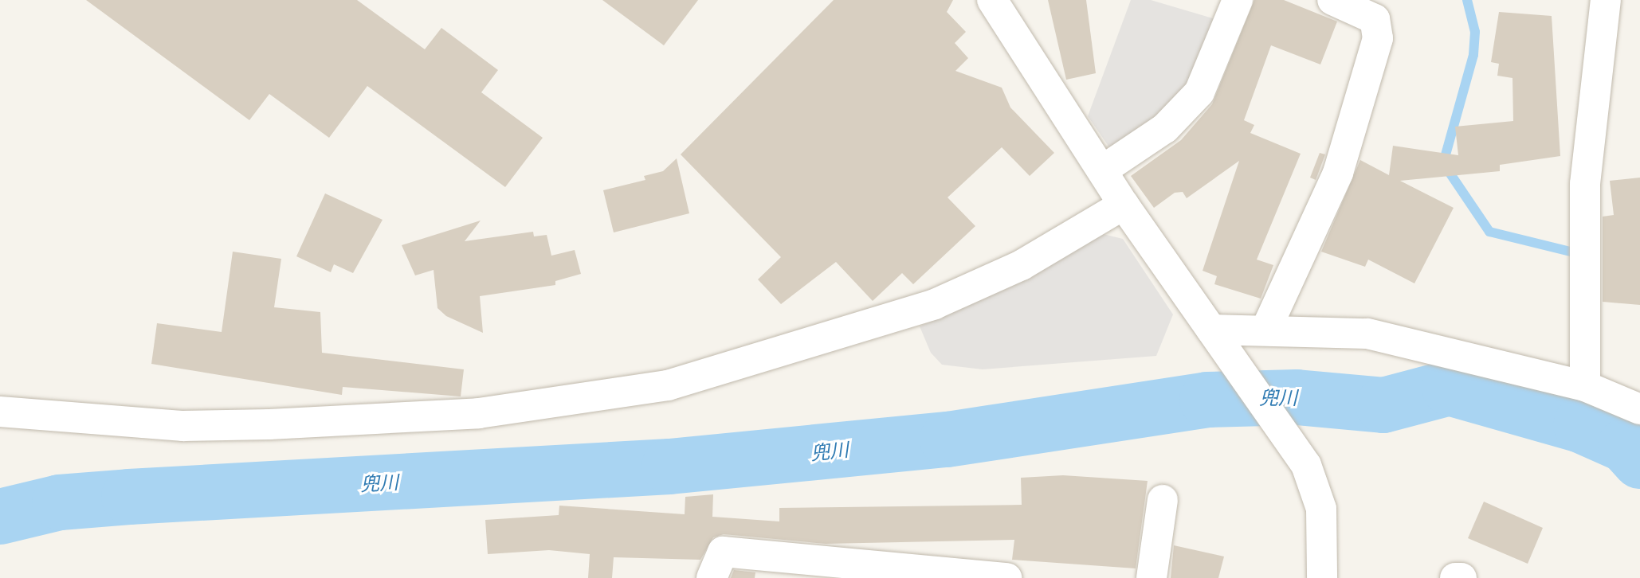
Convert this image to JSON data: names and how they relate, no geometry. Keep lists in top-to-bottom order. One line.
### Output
{"water":["兜川"]}
